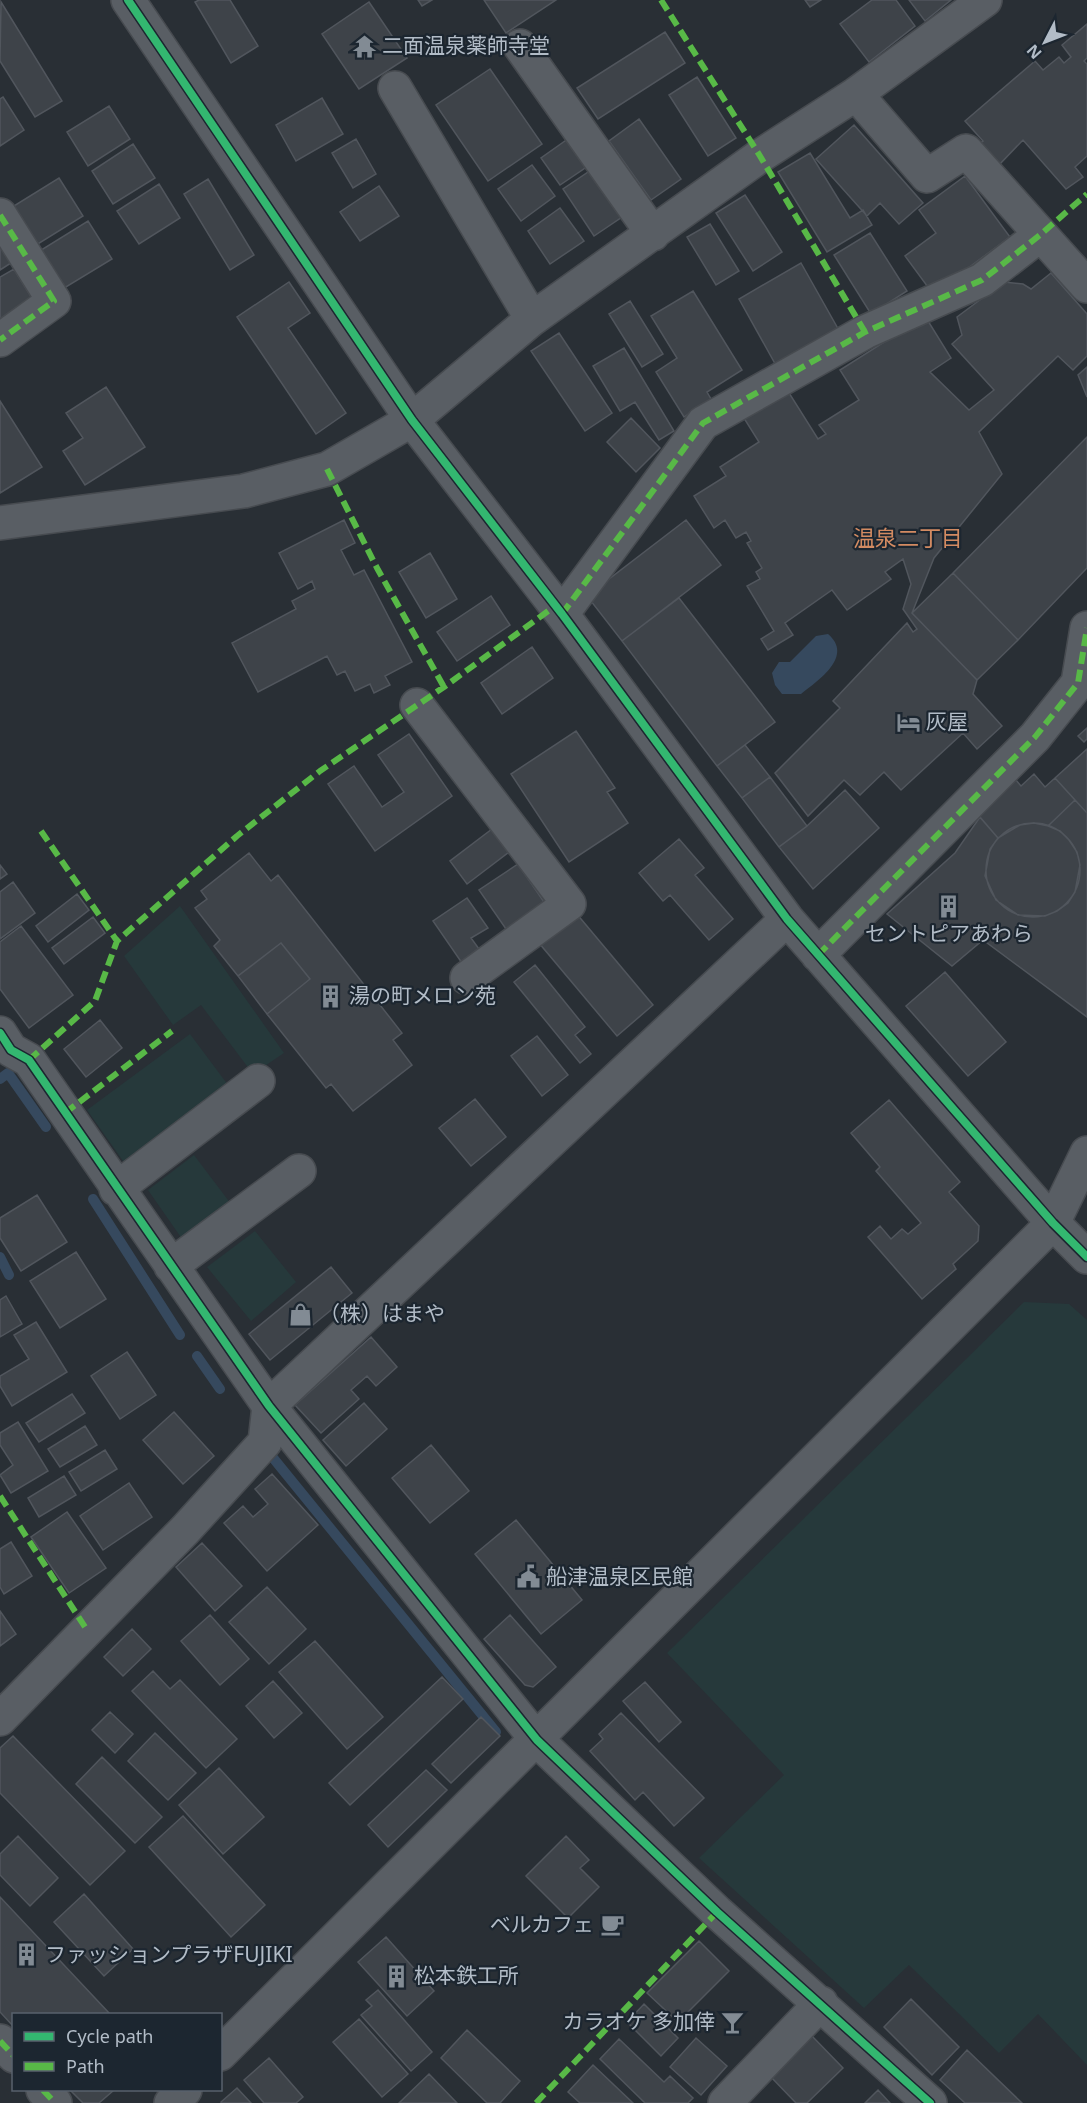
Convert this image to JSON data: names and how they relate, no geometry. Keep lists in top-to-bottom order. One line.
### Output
{"districts":["温泉二丁目"],"places":{"temple":["二面温泉薬師寺堂"],"hotel":["灰屋"],"building":["セントピアあわら","湯の町メロン苑","ファッションプラザFUJIKI","松本鉄工所"],"shop":["（株）はまや"],"public building":["船津温泉区民館"],"cafe":["ベルカフェ"],"bar":["カラオケ 多加倖"]},"legend":["Cycle path","Path"],"north":"bottom left"}
